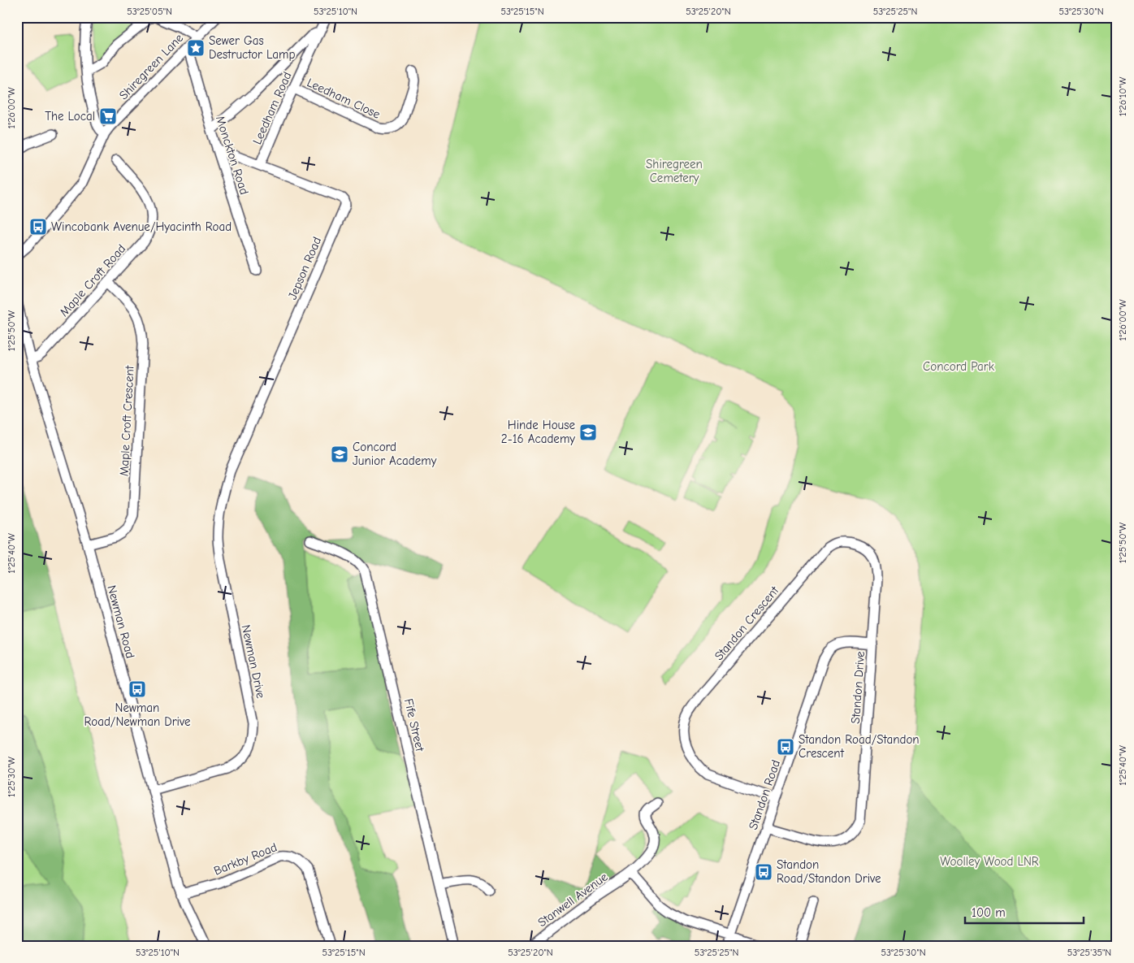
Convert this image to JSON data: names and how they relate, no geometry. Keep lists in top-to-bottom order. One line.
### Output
{"streets":{"street":["Shiregreen Lane","Leedham Close","Leedham Road","Monckton Road","Jepson Road","Maple Croft Road","Maple Croft Crescent","Newman Road","Standon Crescent","Newman Drive","Standon Drive","Fife Street","Standon Road","Barkby Road","Stanwell Avenue"]},"crossings":[["Shiregreen Lane","Monckton Road"],["Leedham Close","Leedham Road"],["Leedham Road","Jepson Road"],["Monckton Road","Jepson Road"],["Jepson Road","Newman Drive"],["Maple Croft Road","Maple Croft Crescent"],["Maple Croft Road","Newman Road"],["Maple Croft Crescent","Newman Road"],["Newman Road","Newman Drive"],["Newman Road","Barkby Road"],["Standon Crescent","Standon Drive"],["Standon Crescent","Standon Road"],["Standon Drive","Standon Road"]],"parks":["Shiregreen Cemetery","Concord Park","Woolley Wood LNR"],"places":{"place":["Sewer Gas Destructor Lamp"],"supermarket":["The Local"],"bus stop":["Wincobank Avenue/Hyacinth Road","Newman Road/Newman Drive","Standon Road/Standon Crescent","Standon Road/Standon Drive"],"school or university":["Hinde House 2-16 Academy","Concord Junior Academy"]},"scale_bar":"100 m","coordinates":["53°25'05\"N","53°25'10\"N","53°25'15\"N","53°25'20\"N","53°25'25\"N","53°25'30\"N","1°26'10\"W","1°26'00\"W","1°25'50\"W","1°25'40\"W","1°25'30\"W","53°25'35\"N"]}
